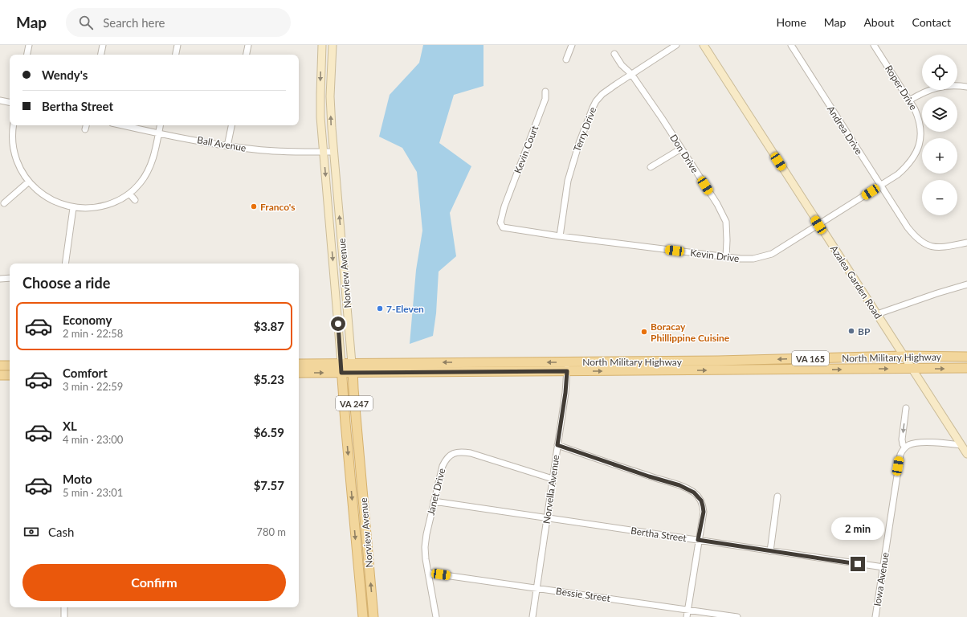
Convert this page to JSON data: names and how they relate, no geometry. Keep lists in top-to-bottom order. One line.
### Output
{"streets":{"main road":["Norview Avenue","Azalea Garden Road","North Military Highway","VA 165","VA 247"],"street":["Roper Drive","Terry Drive","Andrea Drive","Ball Avenue","Kevin Court","Don Drive","Kevin Drive","Norvella Avenue","Janet Drive","Bertha Street","Iowa Avenue","Bessie Street"]},"crossings":[["Roper Drive","Kevin Drive"],["Terry Drive","Don Drive"],["Terry Drive","Kevin Drive"],["Andrea Drive","Kevin Drive"],["Ball Avenue","Norview Avenue"],["Kevin Court","Kevin Drive"],["Don Drive","Kevin Drive"],["Kevin Drive","Azalea Garden Road"],["Norview Avenue","North Military Highway"],["Azalea Garden Road","North Military Highway"],["North Military Highway","Norvella Avenue"],["Norvella Avenue","Janet Drive"],["Norvella Avenue","Bertha Street"],["Norvella Avenue","Bessie Street"],["Janet Drive","Bertha Street"],["Janet Drive","Bessie Street"],["Bertha Street","Iowa Avenue"]],"places":["Franco's","7-Eleven","BP","Boracay Phillippine Cuisine"],"page":{"header":"Map","search":"Search here","nav":["Home","Map","About","Contact"],"map_buttons":["+","−"],"banner":["Wendy's","Bertha Street"],"heading":"Choose a ride","list":[{"name":"Economy","note":"2 min · 22:58","value":"$3.87"},{"name":"Comfort","note":"3 min · 22:59","value":"$5.23"},{"name":"XL","note":"4 min · 23:00","value":"$6.59"},{"name":"Moto","note":"5 min · 23:01","value":"$7.57"}],"pay":["Cash","780 m"],"bubble":"2 min","buttons":"Confirm"}}
